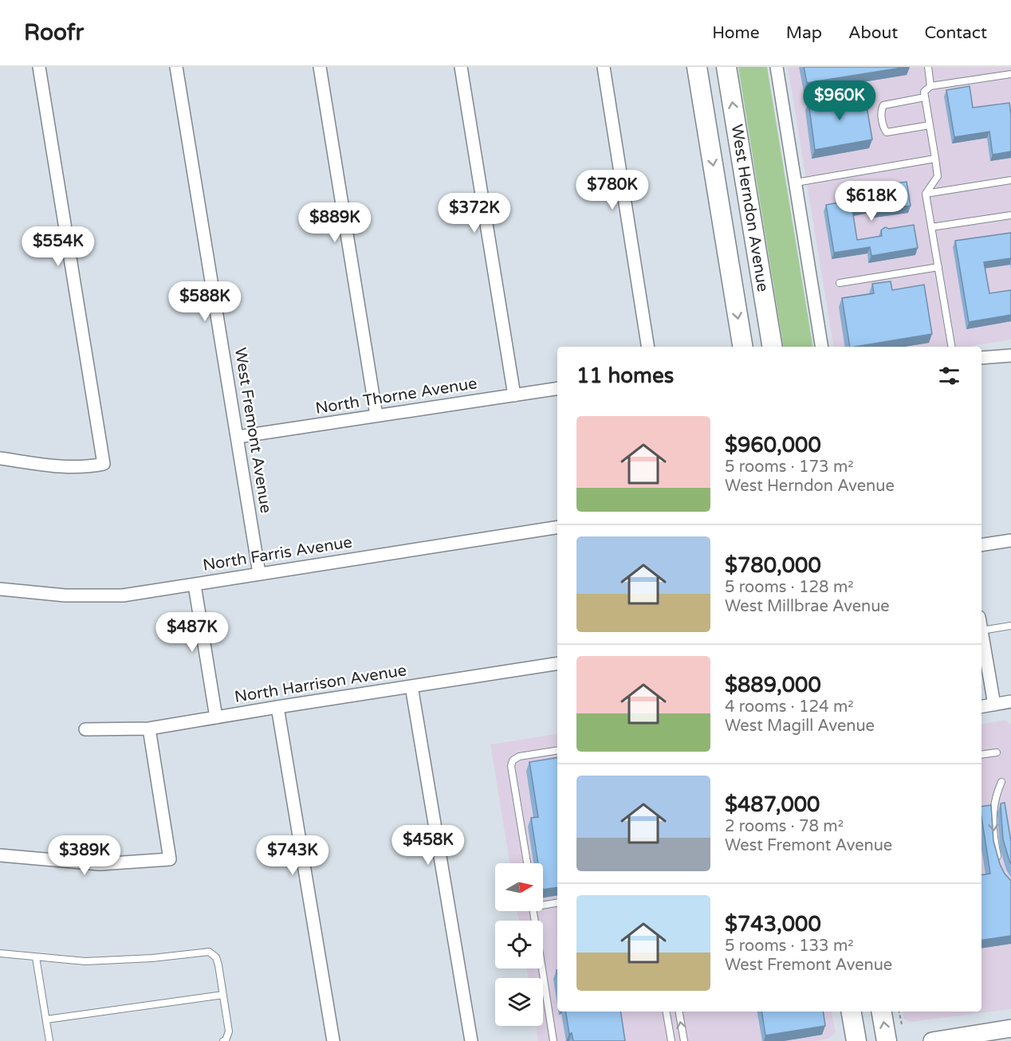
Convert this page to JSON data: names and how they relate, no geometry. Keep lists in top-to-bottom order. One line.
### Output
{"streets":{"main road":["West Herndon Avenue"],"street":["North Thorne Avenue","West Fremont Avenue","North Farris Avenue","North Harrison Avenue"]},"crossings":[["North Thorne Avenue","West Fremont Avenue"],["West Fremont Avenue","North Farris Avenue"]],"north":"right","page":{"header":"Roofr","nav":["Home","Map","About","Contact"],"price":["$960K","$780K","$618K","$372K","$889K","$554K","$588K","$487K","$458K","$389K","$743K"],"heading":"11 homes","list":[{"name":"$960,000","note":"5 rooms · 173 m² · West Herndon Avenue"},{"name":"$780,000","note":"5 rooms · 128 m² · West Millbrae Avenue"},{"name":"$889,000","note":"4 rooms · 124 m² · West Magill Avenue"},{"name":"$487,000","note":"2 rooms · 78 m² · West Fremont Avenue"},{"name":"$743,000","note":"5 rooms · 133 m² · West Fremont Avenue"}]}}
